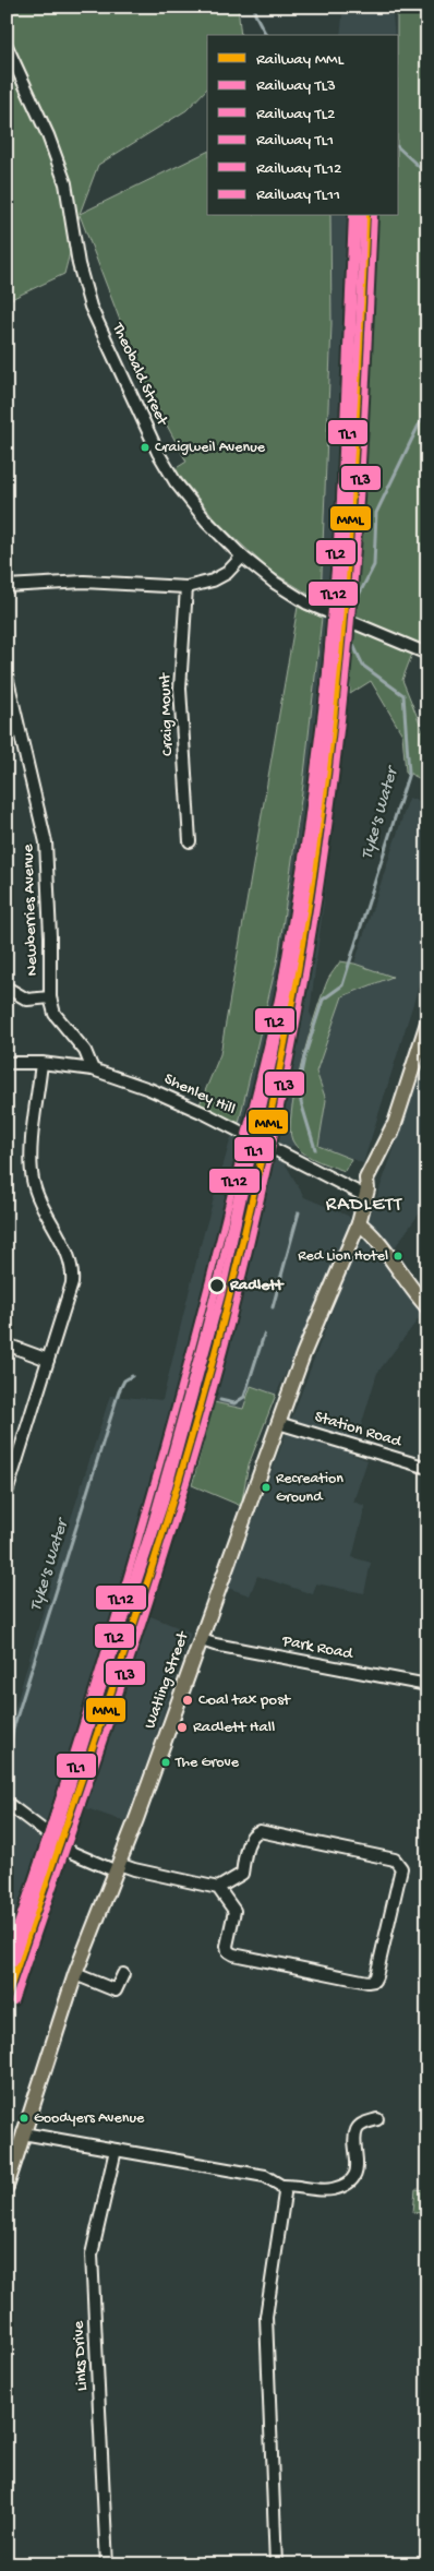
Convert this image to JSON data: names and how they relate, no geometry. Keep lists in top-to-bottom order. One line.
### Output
{"streets":{"main road":["Watling Street"],"street":["Theobald Street","Craig Mount","Newberries Avenue","Shenley Hill","Station Road","Park Road","Links Drive"]},"crossings":[["Newberries Avenue","Shenley Hill"],["Shenley Hill","Watling Street"],["Station Road","Watling Street"],["Park Road","Watling Street"]],"districts":["RADLETT"],"water":["Tyke's Water"],"places":["Craigweil Avenue","Red Lion Hotel","Radlett","Recreation Ground","Coal tax post","Radlett Hall","The Grove","Goodyers Avenue"],"lines":["rail line MML","rail line TL3","rail line TL2","rail line TL1","rail line TL12","rail line TL11"],"legend":["Railway MML","Railway TL3","Railway TL2","Railway TL1","Railway TL12","Railway TL11"]}
